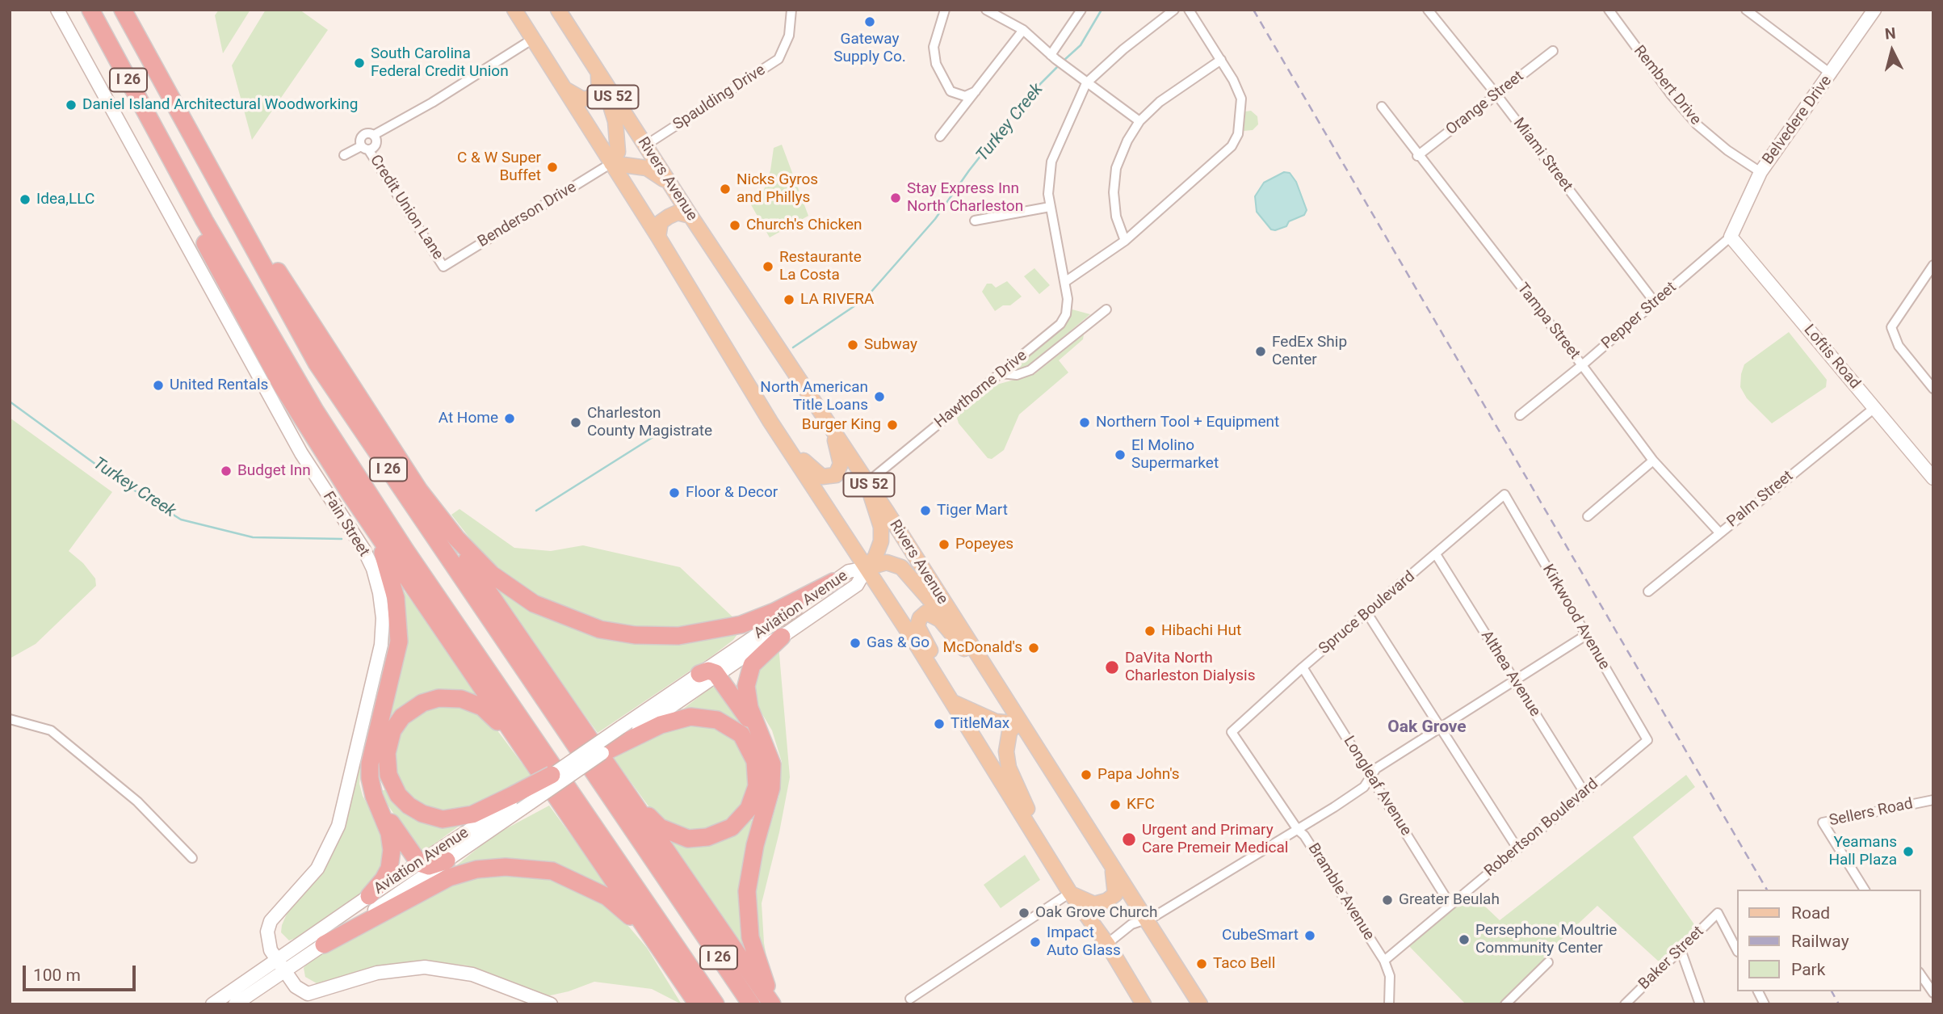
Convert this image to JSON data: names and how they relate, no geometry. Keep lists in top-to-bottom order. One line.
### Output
{"streets":{"highway":["I 26"],"main road":["US 52","Rivers Avenue"],"street":["Rembert Drive","Spaulding Drive","Orange Street","Belvedere Drive","Miami Street","Credit Union Lane","Benderson Drive","Pepper Street","Tampa Street","Loftis Road","Hawthorne Drive","Palm Street","Fain Street","Aviation Avenue","Spruce Boulevard","Kirkwood Avenue","Althea Avenue","Longleaf Avenue","Sellers Road","Robertson Boulevard","Bramble Avenue","Baker Street"]},"crossings":[["Rembert Drive","Belvedere Drive"],["US 52","Credit Union Lane"],["US 52","Benderson Drive"],["US 52","Aviation Avenue"],["Spaulding Drive","Rivers Avenue"],["Orange Street","Miami Street"],["Orange Street","Tampa Street"],["Belvedere Drive","Pepper Street"],["Belvedere Drive","Loftis Road"],["Miami Street","Pepper Street"],["Rivers Avenue","Hawthorne Drive"],["Credit Union Lane","Benderson Drive"],["Pepper Street","Tampa Street"],["Pepper Street","Loftis Road"],["Tampa Street","Palm Street"],["Loftis Road","Palm Street"],["Fain Street","Aviation Avenue"],["Spruce Boulevard","Kirkwood Avenue"],["Spruce Boulevard","Althea Avenue"],["Spruce Boulevard","Longleaf Avenue"],["Spruce Boulevard","Bramble Avenue"],["Kirkwood Avenue","Robertson Boulevard"],["Althea Avenue","Robertson Boulevard"],["Longleaf Avenue","Robertson Boulevard"],["Robertson Boulevard","Bramble Avenue"]],"districts":["Oak Grove"],"water":["Turkey Creek"],"places":["Gateway Supply Co.","South Carolina Federal Credit Union","Daniel Island Architectural Woodworking","C & W Super Buffet","Nicks Gyros and Phillys","Stay Express Inn North Charleston","Idea,LLC","Church's Chicken","Restaurante La Costa","LA RIVERA","Subway","FedEx Ship Center","United Rentals","North American Title Loans","At Home","Charleston County Magistrate","Northern Tool + Equipment","Burger King","El Molino Supermarket","Budget Inn","Floor & Decor","Tiger Mart","Popeyes","Hibachi Hut","Gas & Go","McDonald's","DaVita North Charleston Dialysis","TitleMax","Papa John's","KFC","Urgent and Primary Care Premeir Medical","Yeamans Hall Plaza","Greater Beulah","Oak Grove Church","CubeSmart","Persephone Moultrie Community Center","Impact Auto Glass","Taco Bell"],"legend":["Road","Railway","Park"],"scale_bar":"100 m","north":"top"}
